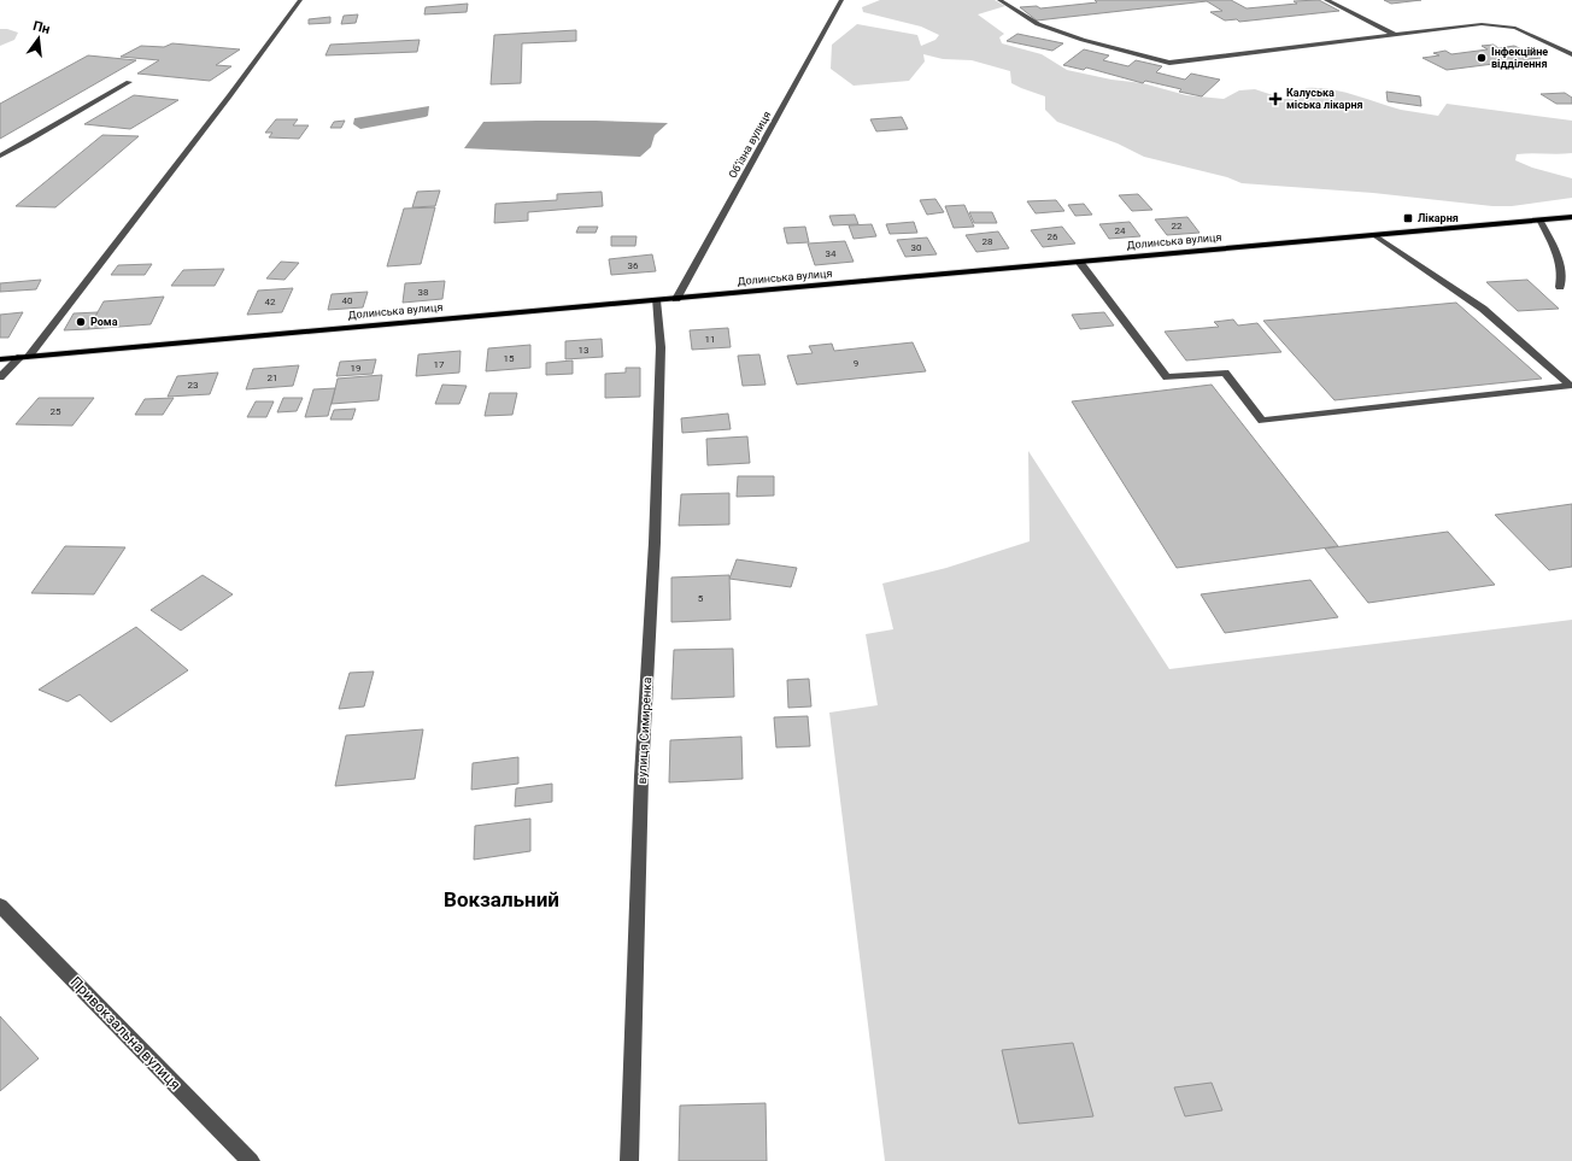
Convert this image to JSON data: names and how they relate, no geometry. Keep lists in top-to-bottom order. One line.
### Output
{"streets":{"main road":["Долинська вулиця"],"street":["Обʼїзна вулиця","вулиця Симиренка","Привокзальна вулиця"]},"crossings":[["Обʼїзна вулиця","Долинська вулиця"],["Долинська вулиця","вулиця Симиренка"]],"districts":["Вокзальний"],"places":{"other":["Інфекційне відділення","Рома"],"health":["Калуська міська лікарня"],"transit":["Лікарня"]},"house_numbers":["22","24","26","28","30","34","36","38","40","42","11","13","15","9","17","19","21","23","25","5"],"north":"top"}
